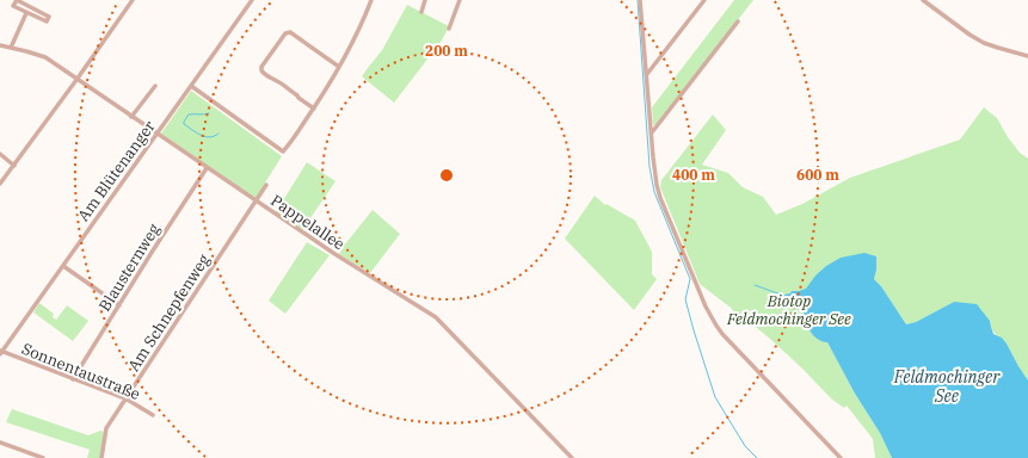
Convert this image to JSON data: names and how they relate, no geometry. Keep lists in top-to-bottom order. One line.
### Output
{"streets":{"street":["Am Blütenanger","Pappelallee","Blausternweg","Am Schnepfenweg","Sonnentaustraße"]},"crossings":[["Am Blütenanger","Pappelallee"],["Am Blütenanger","Sonnentaustraße"],["Pappelallee","Blausternweg"],["Pappelallee","Am Schnepfenweg"],["Blausternweg","Sonnentaustraße"],["Am Schnepfenweg","Sonnentaustraße"]],"water":["Feldmochinger See"],"parks":["Biotop Feldmochinger See"],"rings":["200 m","400 m","600 m"]}
